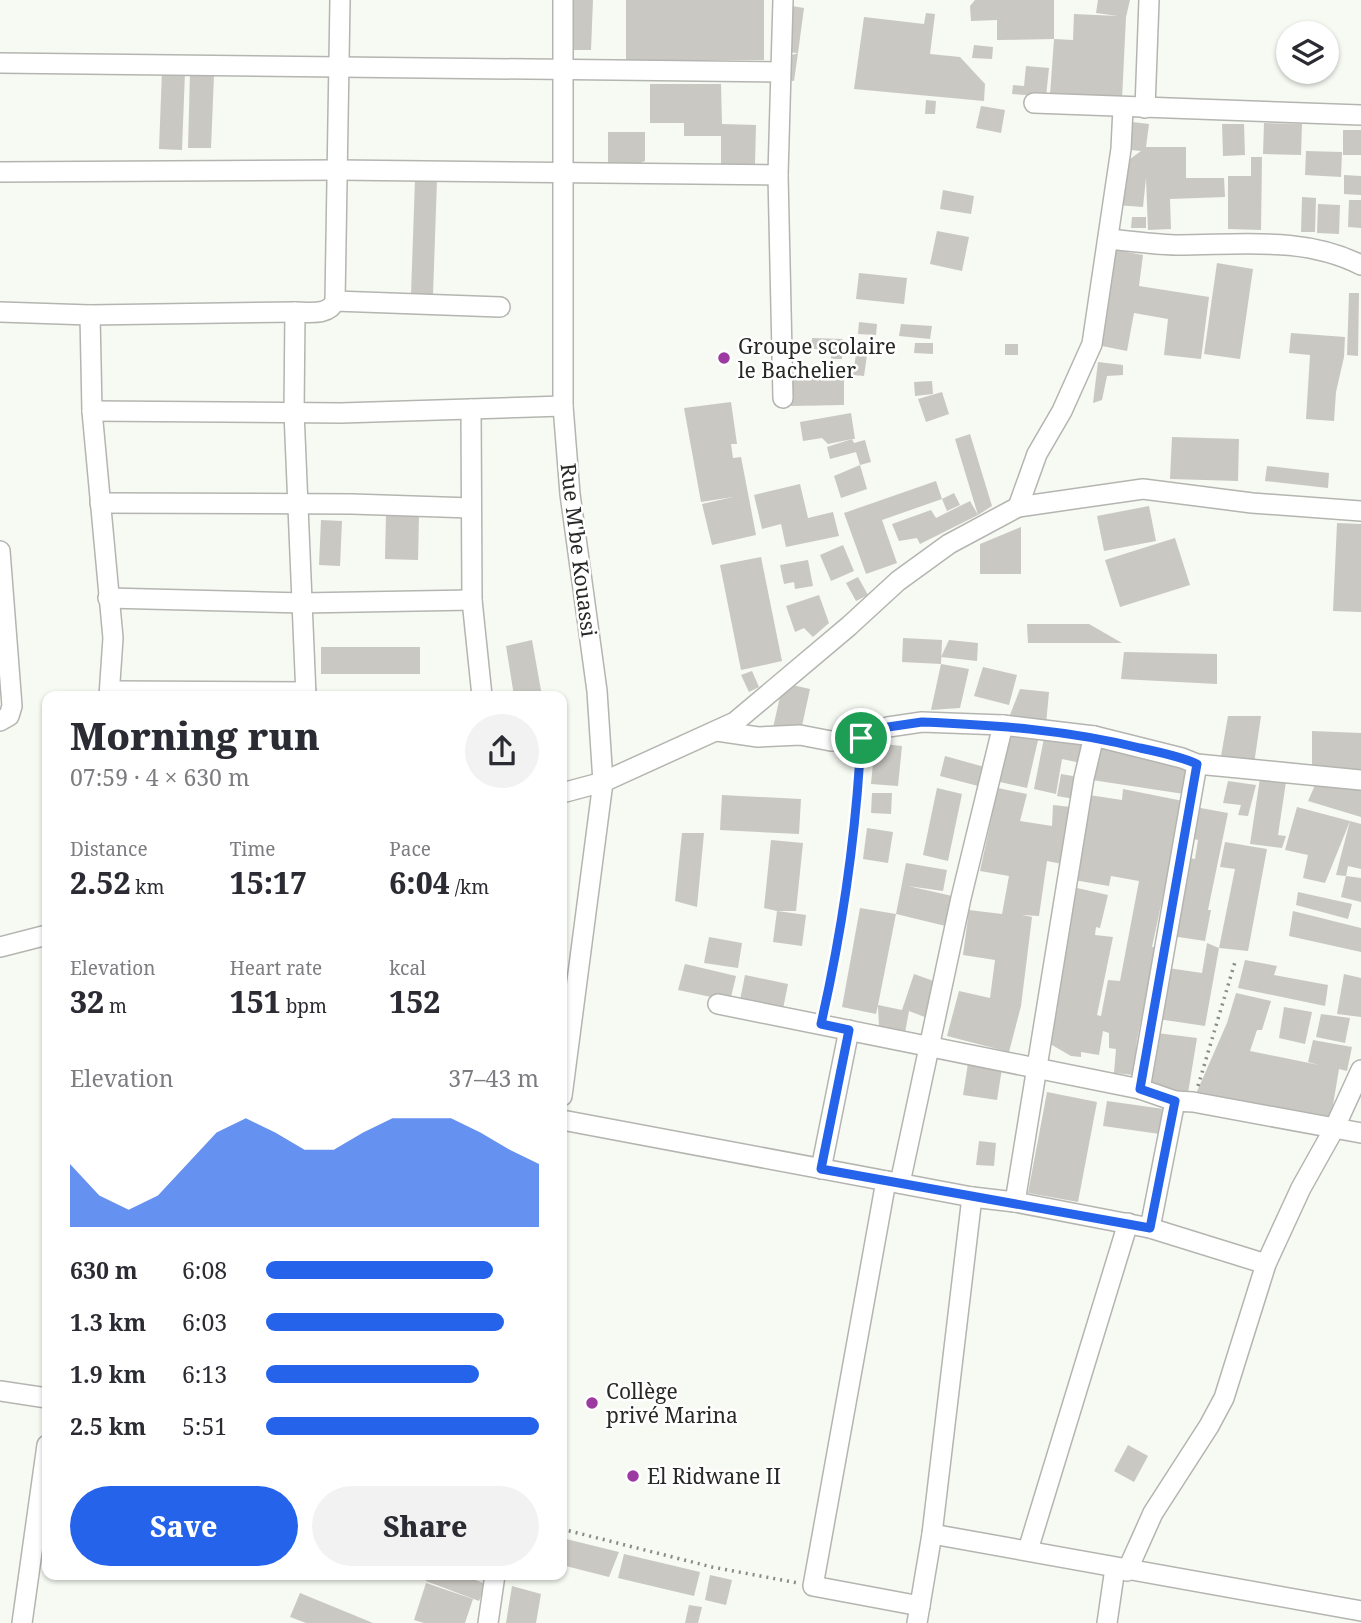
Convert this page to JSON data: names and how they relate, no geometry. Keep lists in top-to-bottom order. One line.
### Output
{"streets":{"street":["Rue M'be Kouassi"]},"places":["Groupe scolaire le Bachelier","Collège privé Marina","El Ridwane II"],"page":{"heading":["Morning run","07:59 · 4 × 630 m"],"stats":[["Distance","2.52 km"],["Time","15:17"],["Pace","6:04 /km"],["Elevation","32 m"],["Heart rate","151 bpm"],["kcal","152"]],"chart":["Elevation","37–43 m"],"list":[{"name":"630 m","note":"6:08"},{"name":"1.3 km","note":"6:03"},{"name":"1.9 km","note":"6:13"},{"name":"2.5 km","note":"5:51"}],"buttons":["Save","Share"]}}
